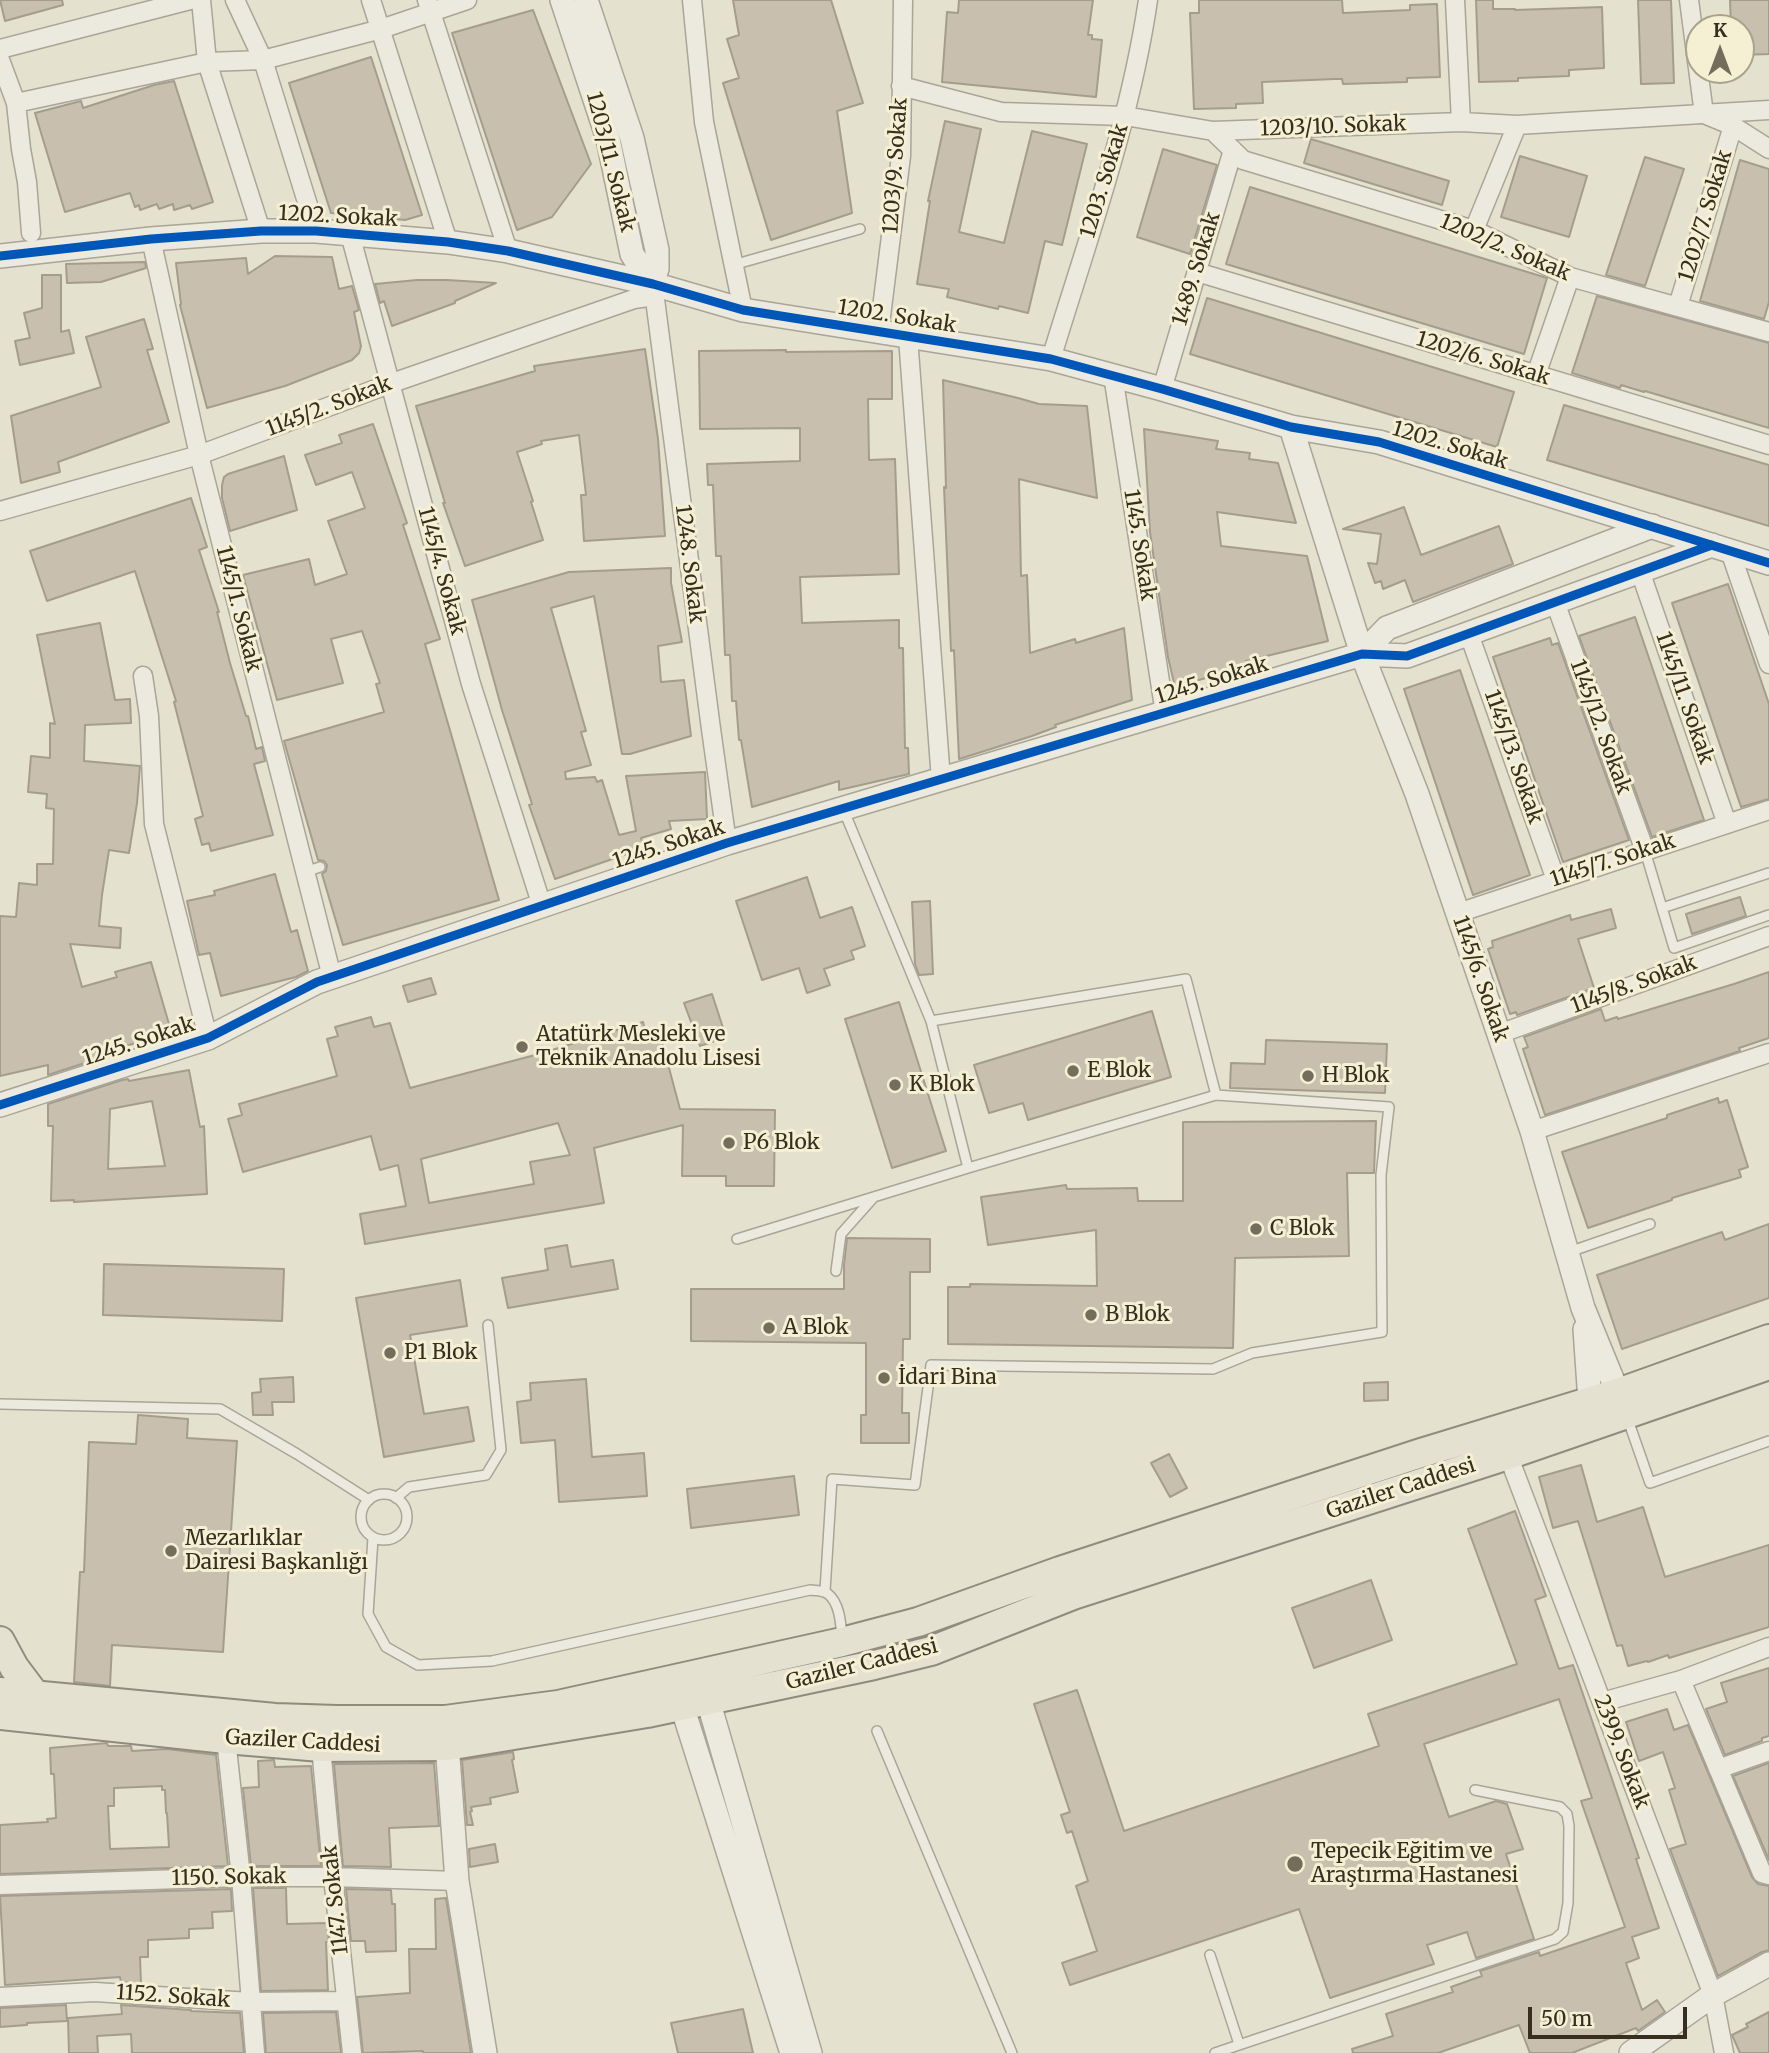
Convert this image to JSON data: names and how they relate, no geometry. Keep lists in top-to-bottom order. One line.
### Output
{"streets":{"main road":["Gaziler Caddesi"],"street":["1203/10. Sokak","1203/11. Sokak","1203/9. Sokak","1203. Sokak","1202/7. Sokak","1202. Sokak","1202/2. Sokak","1489. Sokak","1202/6. Sokak","1145/2. Sokak","1145. Sokak","1248. Sokak","1145/4. Sokak","1145/1. Sokak","1245. Sokak","1145/11. Sokak","1145/12. Sokak","1145/13. Sokak","1145/7. Sokak","1145/6. Sokak","1145/8. Sokak","2399. Sokak","1150. Sokak","1147. Sokak","1152. Sokak"]},"crossings":[["1203/10. Sokak","1203/9. Sokak"],["1203/10. Sokak","1203. Sokak"],["1203/10. Sokak","1202/2. Sokak"],["1203/11. Sokak","1202. Sokak"],["1203/11. Sokak","1145/2. Sokak"],["1203/11. Sokak","1248. Sokak"],["1203/9. Sokak","1202. Sokak"],["1203. Sokak","1202. Sokak"],["1202/7. Sokak","1202/2. Sokak"],["1202. Sokak","1489. Sokak"],["1202. Sokak","1145/2. Sokak"],["1202. Sokak","1145. Sokak"],["1202. Sokak","1248. Sokak"],["1202. Sokak","1145/4. Sokak"],["1202. Sokak","1145/1. Sokak"],["1202. Sokak","1145/6. Sokak"],["1202/2. Sokak","1489. Sokak"],["1489. Sokak","1202/6. Sokak"],["1145/2. Sokak","1248. Sokak"],["1145/2. Sokak","1145/4. Sokak"],["1145/2. Sokak","1145/1. Sokak"],["1145. Sokak","1245. Sokak"],["1248. Sokak","1245. Sokak"],["1145/4. Sokak","1245. Sokak"],["1145/1. Sokak","1245. Sokak"],["1245. Sokak","1145/6. Sokak"],["1145/11. Sokak","1145/7. Sokak"],["1145/12. Sokak","1145/7. Sokak"],["1145/13. Sokak","1145/7. Sokak"],["1145/7. Sokak","1145/6. Sokak"],["1145/6. Sokak","1145/8. Sokak"],["1145/6. Sokak","Gaziler Caddesi"],["Gaziler Caddesi","2399. Sokak"],["Gaziler Caddesi","1147. Sokak"],["1150. Sokak","1147. Sokak"],["1147. Sokak","1152. Sokak"]],"places":["Atatürk Mesleki ve Teknik Anadolu Lisesi","E Blok","H Blok","K Blok","P6 Blok","C Blok","B Blok","A Blok","P1 Blok","İdari Bina","Mezarlıklar Dairesi Başkanlığı","Tepecik Eğitim ve Araştırma Hastanesi"],"scale_bar":"50 m","north":"top"}
